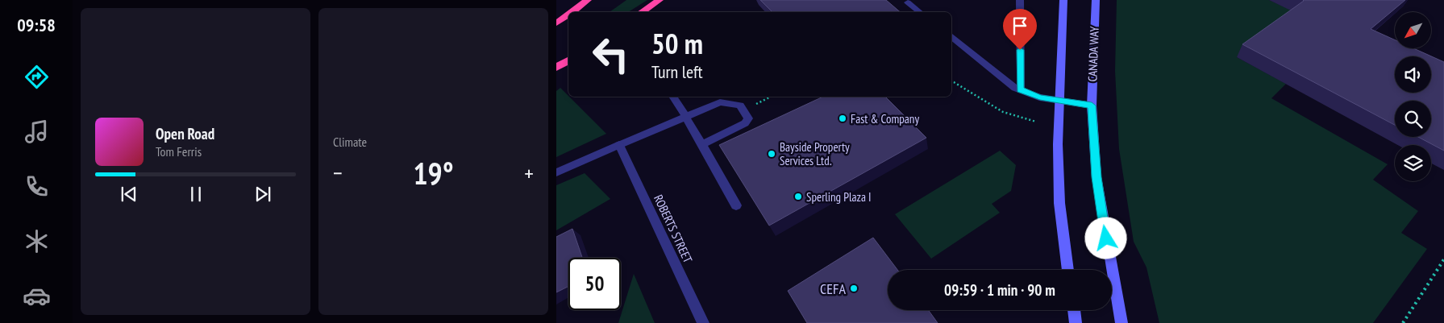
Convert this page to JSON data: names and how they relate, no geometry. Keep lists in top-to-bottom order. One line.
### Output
{"streets":{"main road":["CANADA WAY"],"street":["ROBERTS STREET"]},"places":["Fast & Company","Bayside Property Services Ltd.","Sperling Plaza I","CEFA"],"north":"bottom left","page":{"tabs":"09:58","tile":"Climate","turn":["50 m","Turn left"],"song":["Open Road","Tom Ferris"],"heat":["−","19°","+"],"limit":"50","trip":"09:59 · 1 min · 90 m"}}
